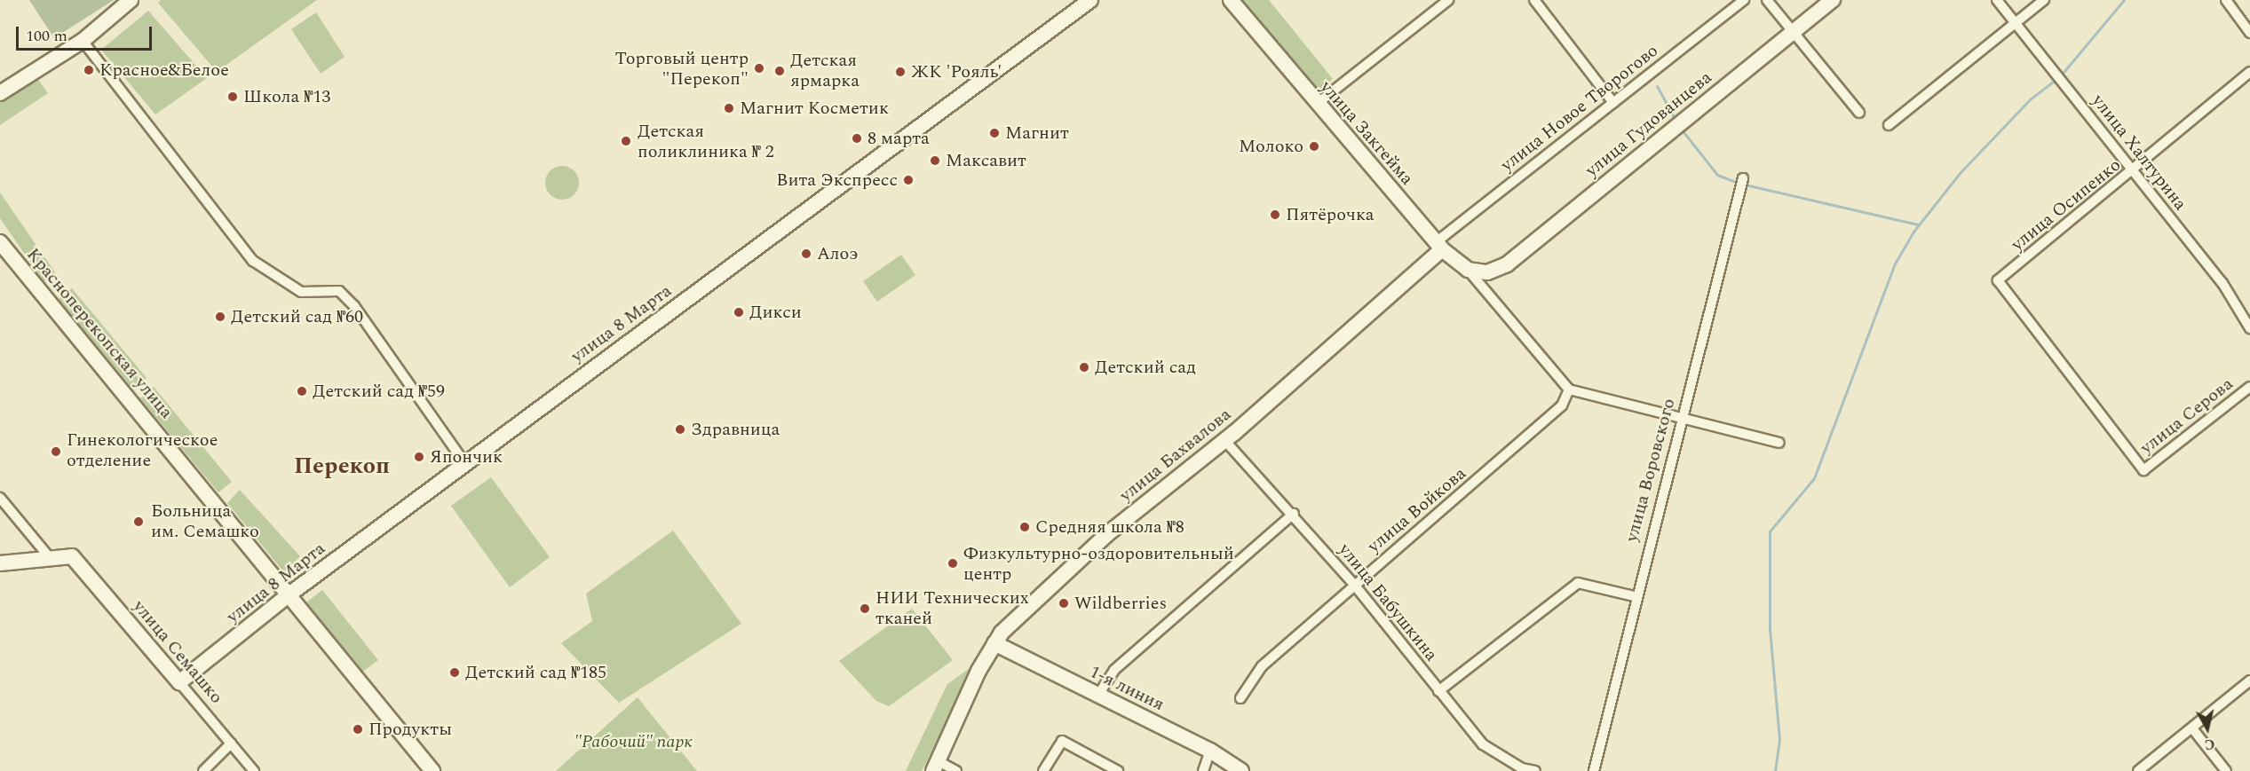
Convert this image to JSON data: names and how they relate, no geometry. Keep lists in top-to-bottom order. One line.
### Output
{"streets":{"street":["улица Новое Творогово","улица Гудованцева","улица Закгейма","улица Халтурина","улица Осипенко","улица 8 Марта","Красноперекопская улица","улица Серова","улица Бахвалова","улица Воровского","улица Войкова","улица Бабушкина","улица Семашко","1-я линия"]},"crossings":[["улица Новое Творогово","улица Закгейма"],["улица Новое Творогово","улица Бахвалова"],["улица Гудованцева","улица Закгейма"],["улица Закгейма","улица Бахвалова"],["улица Халтурина","улица Осипенко"],["улица Осипенко","улица Серова"],["улица 8 Марта","Красноперекопская улица"],["улица 8 Марта","улица Семашко"],["улица Бахвалова","улица Бабушкина"],["улица Бахвалова","1-я линия"],["улица Войкова","улица Бабушкина"]],"districts":["Перекоп"],"parks":["\"Рабочий\" парк"],"places":["Торговый центр \"Перекоп\"","Красное&Белое","Детская ярмарка","ЖК 'Рояль'","Школа №13","Магнит Косметик","Магнит","8 марта","Детская поликлиника № 2","Молоко","Максавит","Вита Экспресс","Пятёрочка","Алоэ","Дикси","Детский сад №60","Детский сад","Детский сад №59","Здравница","Гинекологическое отделение","Япончик","Больница им. Семашко","Средняя школа №8","Физкультурно-оздоровительный центр","Wildberries","НИИ Технических тканей","Детский сад №185","Продукты"],"scale_bar":"100 m","north":"bottom"}
